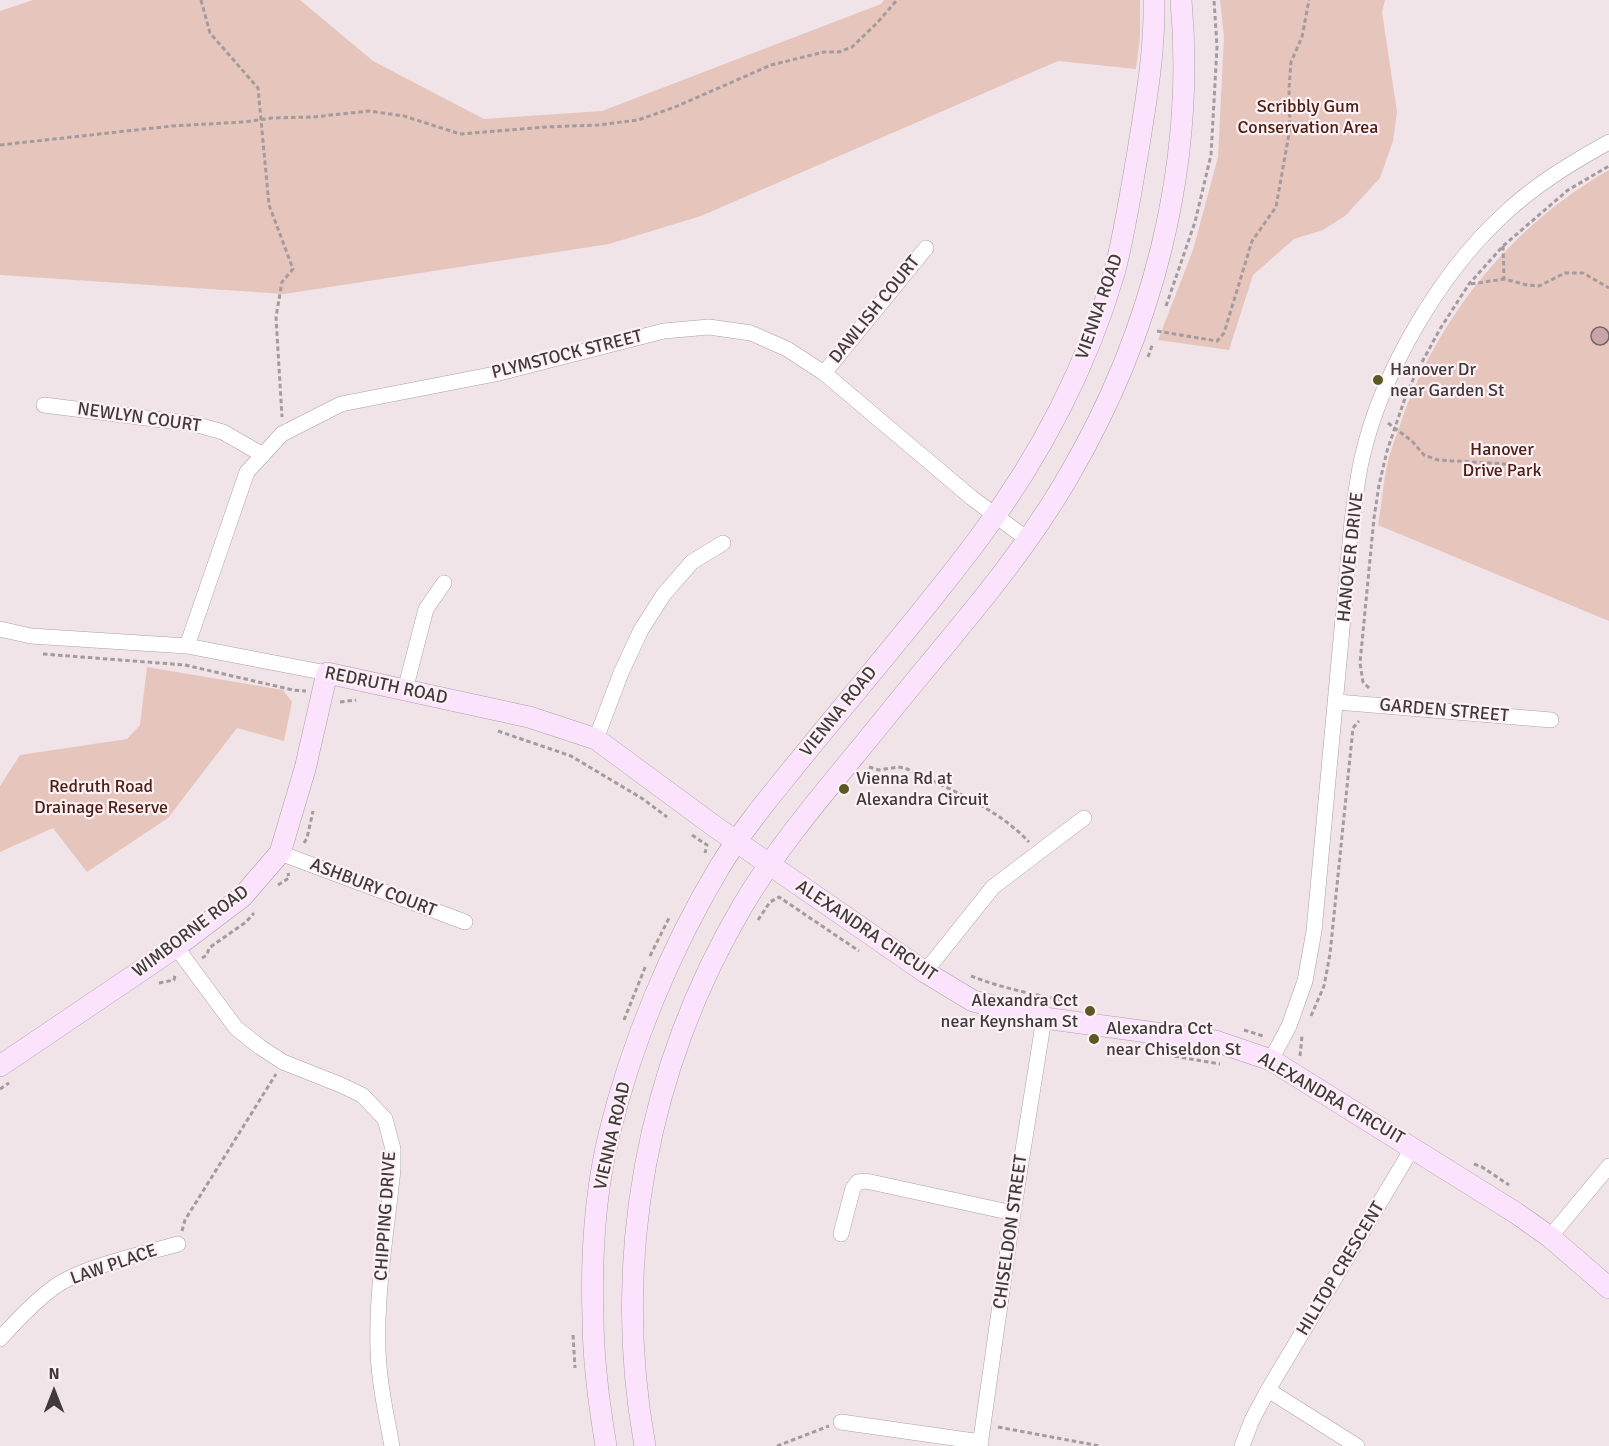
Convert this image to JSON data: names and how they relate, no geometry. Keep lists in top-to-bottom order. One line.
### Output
{"streets":{"main road":["VIENNA ROAD","REDRUTH ROAD","ALEXANDRA CIRCUIT","WIMBORNE ROAD"],"street":["DAWLISH COURT","PLYMSTOCK STREET","NEWLYN COURT","HANOVER DRIVE","GARDEN STREET","ASHBURY COURT","CHIPPING DRIVE","CHISELDON STREET","LAW PLACE","HILLTOP CRESCENT"]},"crossings":[["VIENNA ROAD","PLYMSTOCK STREET"],["VIENNA ROAD","REDRUTH ROAD"],["VIENNA ROAD","ALEXANDRA CIRCUIT"],["DAWLISH COURT","PLYMSTOCK STREET"],["PLYMSTOCK STREET","NEWLYN COURT"],["PLYMSTOCK STREET","REDRUTH ROAD"],["HANOVER DRIVE","GARDEN STREET"],["HANOVER DRIVE","ALEXANDRA CIRCUIT"],["REDRUTH ROAD","ALEXANDRA CIRCUIT"],["REDRUTH ROAD","WIMBORNE ROAD"],["ASHBURY COURT","WIMBORNE ROAD"],["ALEXANDRA CIRCUIT","CHISELDON STREET"],["ALEXANDRA CIRCUIT","HILLTOP CRESCENT"],["WIMBORNE ROAD","CHIPPING DRIVE"]],"parks":["Scribbly Gum Conservation Area","Hanover Drive Park","Redruth Road Drainage Reserve"],"places":["Hanover Dr near Garden St","Vienna Rd at Alexandra Circuit","Alexandra Cct near Keynsham St","Alexandra Cct near Chiseldon St"],"north":"top"}
